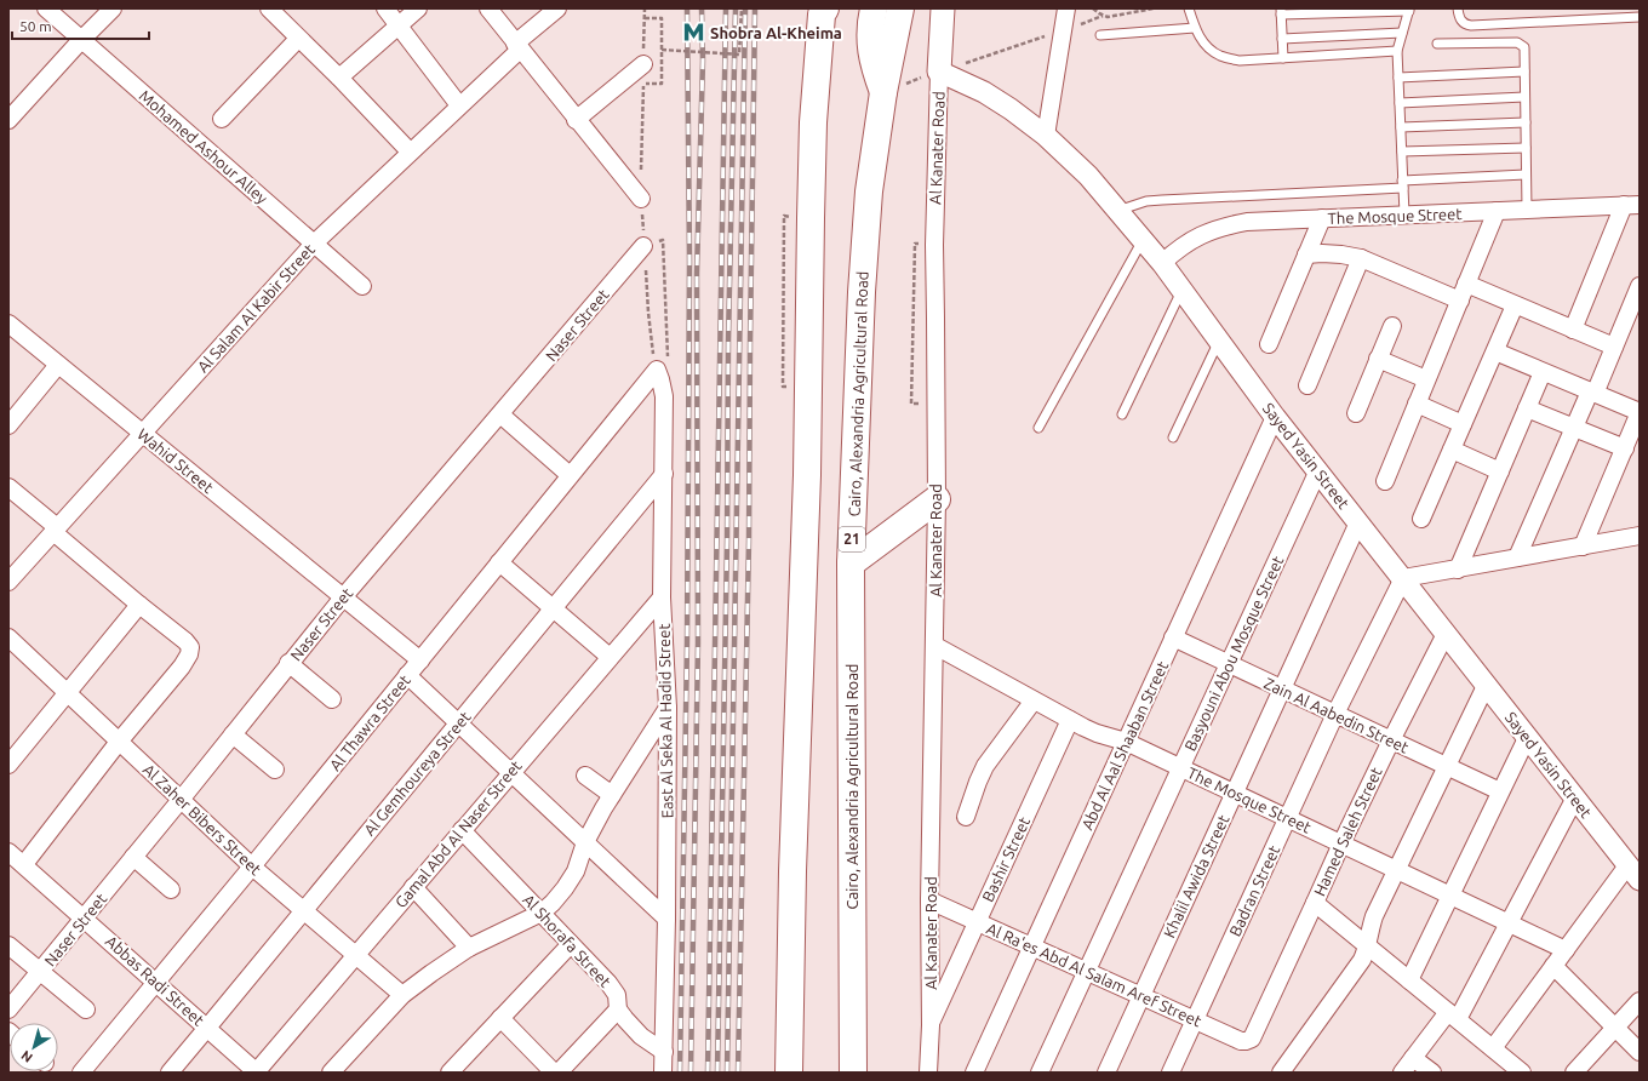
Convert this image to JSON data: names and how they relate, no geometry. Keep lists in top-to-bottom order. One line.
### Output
{"streets":{"main road":["Al Kanater Road","Cairo, Alexandria Agricultural Road","21"],"street":["Mohamed Ashour Alley","The Mosque Street","Al Salam Al Kabir Street","Naser Street","Sayed Yasin Street","Wahid Street","Basyouni Abou Mosque Street","Zain Al Aabedin Street","East Al Seka Al Hadid Street","Al Thawra Street","Abd Al Aal Shaaban Street","Al Gemhoureya Street","Al Zaher Bibers Street","Hamed Saleh Street","Gamal Abd Al Naser Street","Bashir Street","Khalil Awida Street","Badran Street","Al Shorafa Street","Al Ra'es Abd Al Salam Aref Street","Abbas Radi Street"]},"crossings":[["Mohamed Ashour Alley","Al Salam Al Kabir Street"],["Al Kanater Road","The Mosque Street"],["Al Kanater Road","Sayed Yasin Street"],["Al Kanater Road","Bashir Street"],["Al Kanater Road","Al Ra'es Abd Al Salam Aref Street"],["The Mosque Street","Sayed Yasin Street"],["The Mosque Street","Basyouni Abou Mosque Street"],["The Mosque Street","Abd Al Aal Shaaban Street"],["The Mosque Street","Hamed Saleh Street"],["The Mosque Street","Bashir Street"],["The Mosque Street","Khalil Awida Street"],["The Mosque Street","Badran Street"],["Al Salam Al Kabir Street","Wahid Street"],["Naser Street","Wahid Street"],["Naser Street","Al Zaher Bibers Street"],["Naser Street","Abbas Radi Street"],["Sayed Yasin Street","Basyouni Abou Mosque Street"],["Sayed Yasin Street","Abd Al Aal Shaaban Street"],["Sayed Yasin Street","Hamed Saleh Street"],["Sayed Yasin Street","Khalil Awida Street"],["Sayed Yasin Street","Badran Street"],["Wahid Street","Al Thawra Street"],["Basyouni Abou Mosque Street","Zain Al Aabedin Street"],["Basyouni Abou Mosque Street","Al Ra'es Abd Al Salam Aref Street"],["Zain Al Aabedin Street","Abd Al Aal Shaaban Street"],["Zain Al Aabedin Street","Hamed Saleh Street"],["Zain Al Aabedin Street","Khalil Awida Street"],["Zain Al Aabedin Street","Badran Street"],["East Al Seka Al Hadid Street","Al Thawra Street"],["East Al Seka Al Hadid Street","Al Gemhoureya Street"],["East Al Seka Al Hadid Street","Gamal Abd Al Naser Street"],["East Al Seka Al Hadid Street","Al Shorafa Street"],["Al Thawra Street","Al Zaher Bibers Street"],["Al Thawra Street","Abbas Radi Street"],["Abd Al Aal Shaaban Street","Al Ra'es Abd Al Salam Aref Street"],["Al Gemhoureya Street","Al Zaher Bibers Street"],["Al Gemhoureya Street","Abbas Radi Street"],["Al Zaher Bibers Street","Gamal Abd Al Naser Street"],["Hamed Saleh Street","Al Ra'es Abd Al Salam Aref Street"],["Gamal Abd Al Naser Street","Al Shorafa Street"],["Gamal Abd Al Naser Street","Abbas Radi Street"],["Bashir Street","Al Ra'es Abd Al Salam Aref Street"],["Khalil Awida Street","Al Ra'es Abd Al Salam Aref Street"],["Badran Street","Al Ra'es Abd Al Salam Aref Street"]],"places":{"metro station":["Shobra Al-Kheima"]},"scale_bar":"50 m","north":"bottom left"}
